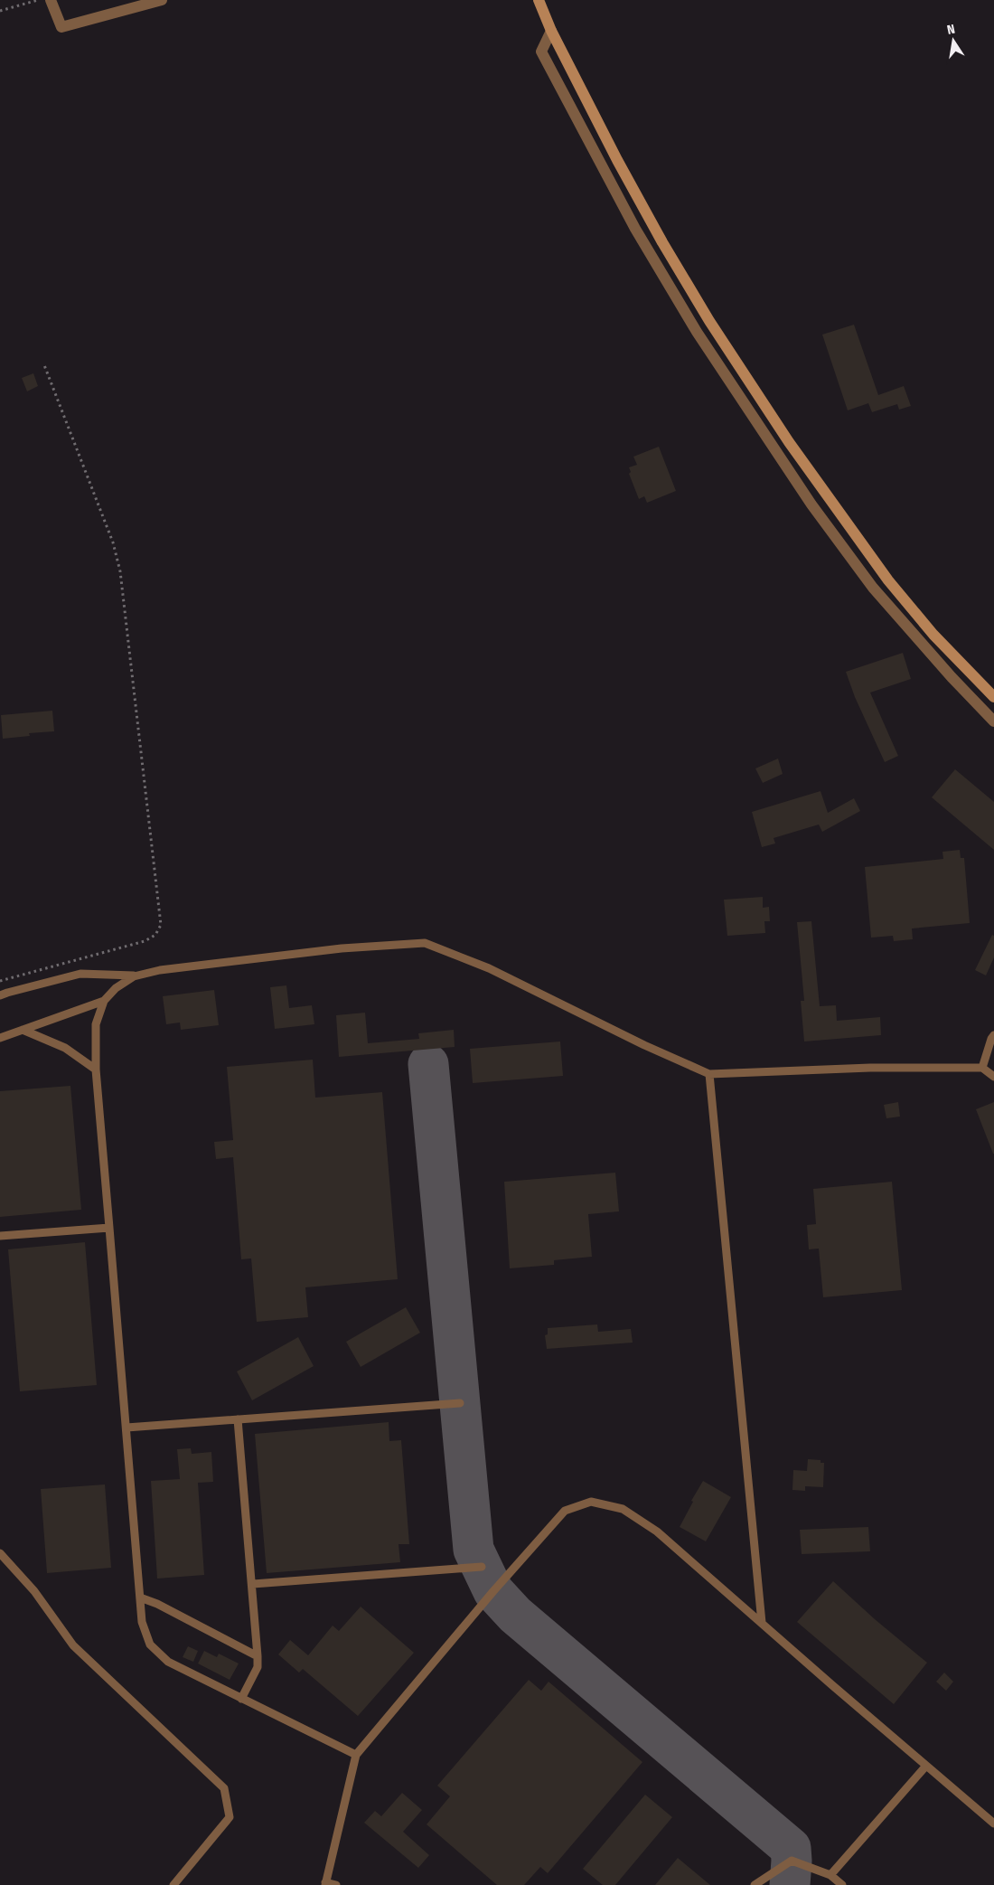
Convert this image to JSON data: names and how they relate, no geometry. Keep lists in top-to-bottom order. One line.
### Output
{"north":"top"}
